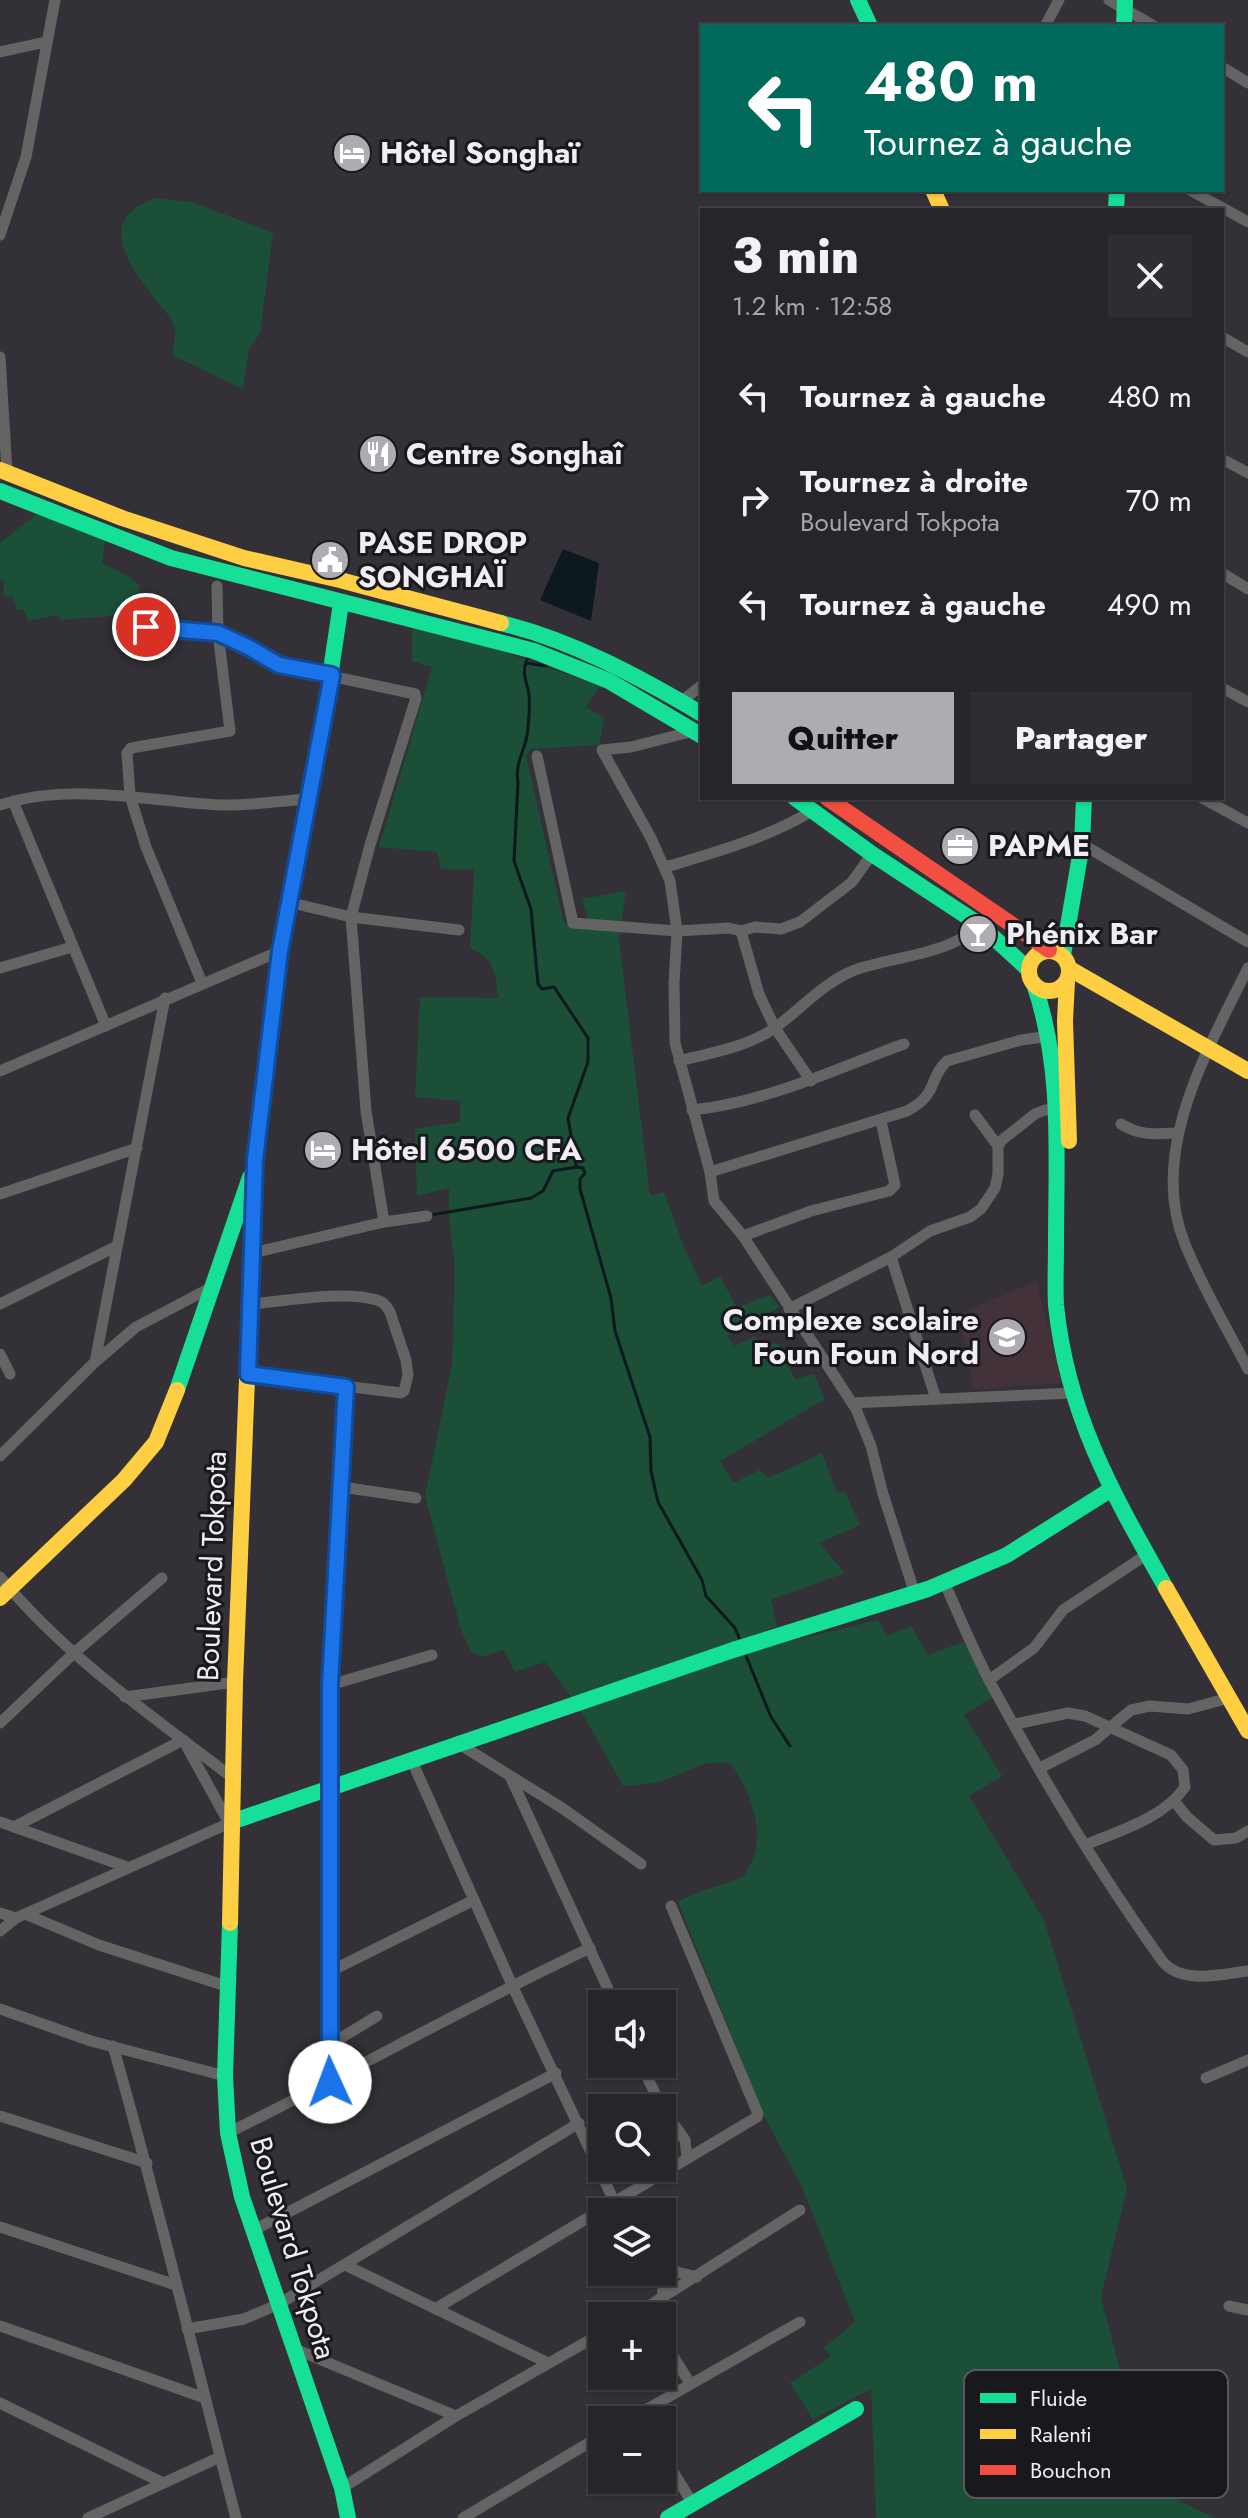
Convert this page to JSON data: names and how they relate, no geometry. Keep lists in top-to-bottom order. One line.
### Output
{"streets":{"main road":["Boulevard Tokpota"]},"places":{"hotel":["Hôtel Songhaï","Hôtel 6500 CFA"],"restaurant":["Centre Songhaî"],"public building":["PASE DROP SONGHAÏ"],"office":["PAPME"],"bar":["Phénix Bar"],"school or university":["Complexe scolaire Foun Foun Nord"]},"legend":["Fluide","Ralenti","Bouchon"],"page":{"turn":["480 m","Tournez à gauche"],"heading":["3 min","1.2 km · 12:58"],"list":[{"name":"Tournez à gauche","value":"480 m"},{"name":"Tournez à droite","note":"Boulevard Tokpota","value":"70 m"},{"name":"Tournez à gauche","value":"490 m"}],"buttons":["Quitter","Partager"],"map_buttons":["+","−"]}}
